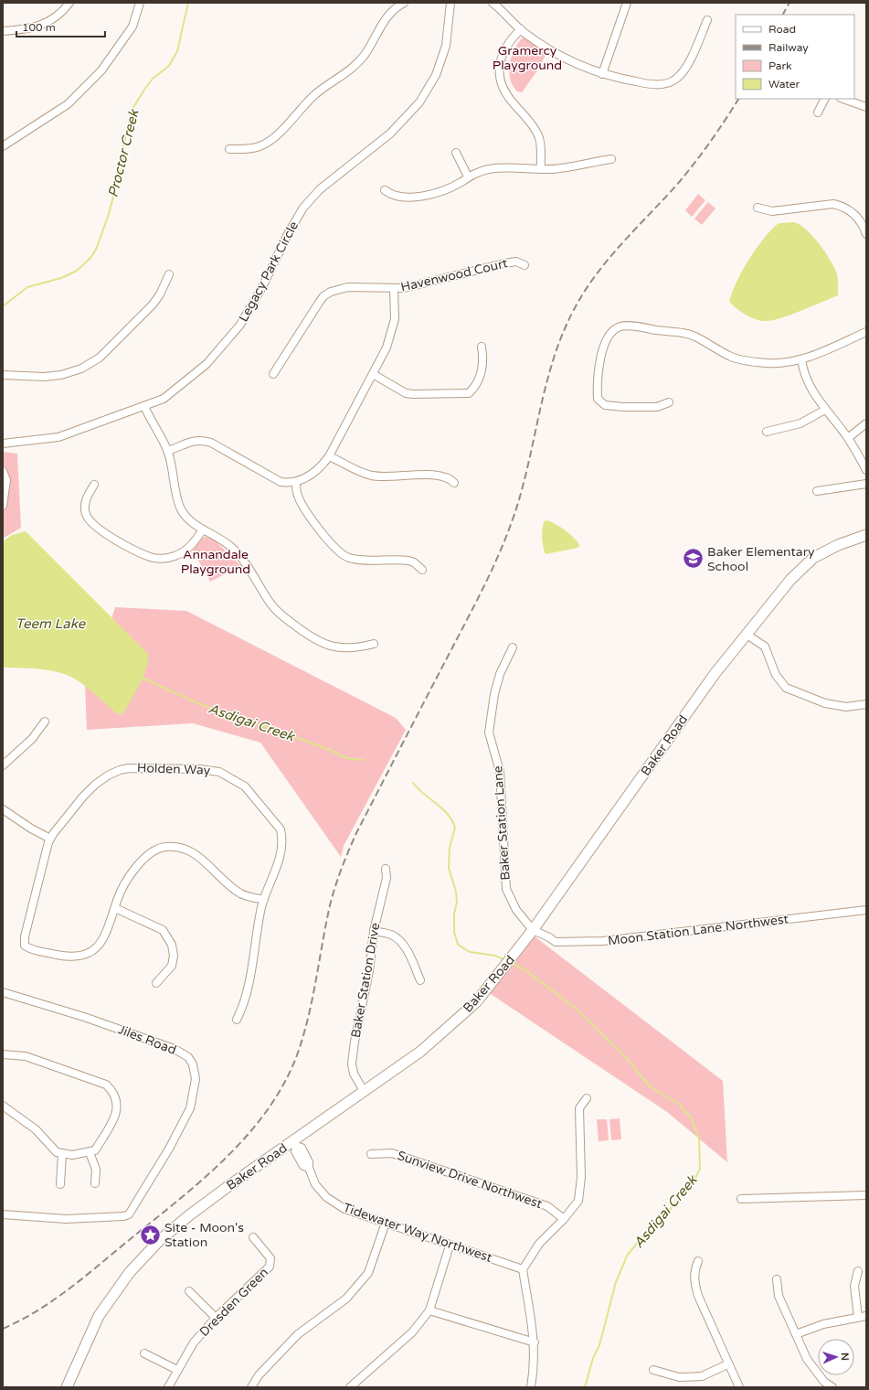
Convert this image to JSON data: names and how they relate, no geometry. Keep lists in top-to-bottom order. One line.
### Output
{"streets":{"main road":["Baker Road"],"street":["Legacy Park Circle","Havenwood Court","Holden Way","Baker Station Lane","Moon Station Lane Northwest","Baker Station Drive","Jiles Road","Sunview Drive Northwest","Tidewater Way Northwest","Dresden Green"]},"crossings":[["Baker Road","Baker Station Lane"],["Baker Road","Moon Station Lane Northwest"],["Baker Road","Baker Station Drive"],["Baker Road","Tidewater Way Northwest"],["Baker Station Lane","Moon Station Lane Northwest"]],"water":["Proctor Creek","Teem Lake","Asdigai Creek"],"parks":["Gramercy Playground","Annandale Playground"],"places":{"school or university":["Baker Elementary School"],"place":["Site - Moon's Station"]},"legend":["Road","Railway","Park","Water"],"scale_bar":"100 m","north":"right"}
